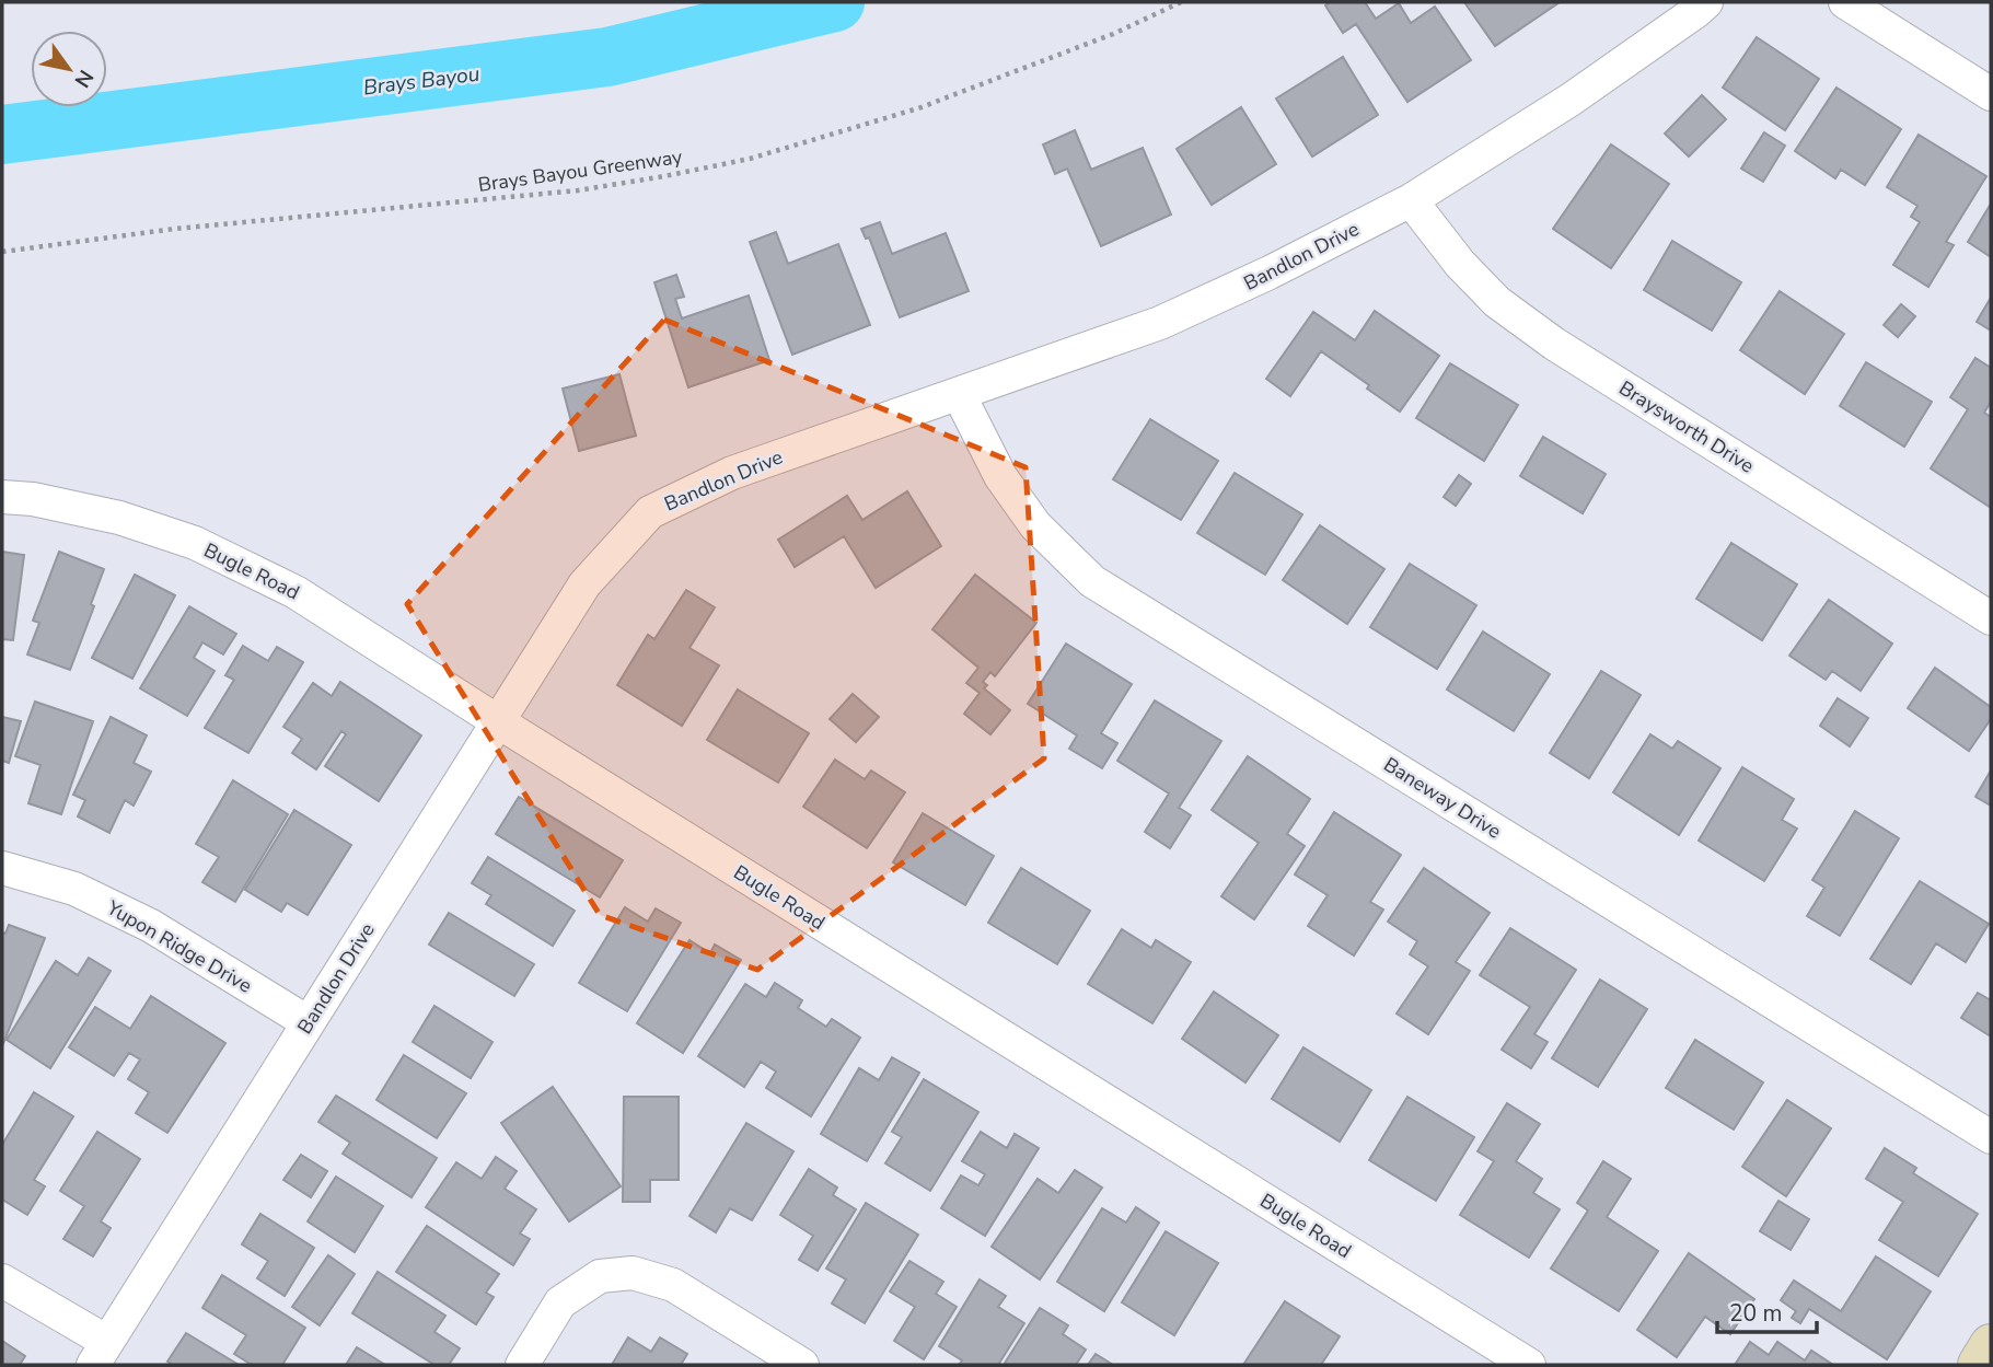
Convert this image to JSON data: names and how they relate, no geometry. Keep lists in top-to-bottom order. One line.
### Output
{"streets":{"street":["Bandlon Drive","Braysworth Drive","Bugle Road","Baneway Drive","Yupon Ridge Drive"],"path":["Brays Bayou Greenway"]},"crossings":[["Bandlon Drive","Braysworth Drive"],["Bandlon Drive","Bugle Road"],["Bandlon Drive","Baneway Drive"],["Bandlon Drive","Yupon Ridge Drive"]],"water":["Brays Bayou"],"scale_bar":"20 m","north":"bottom right"}
